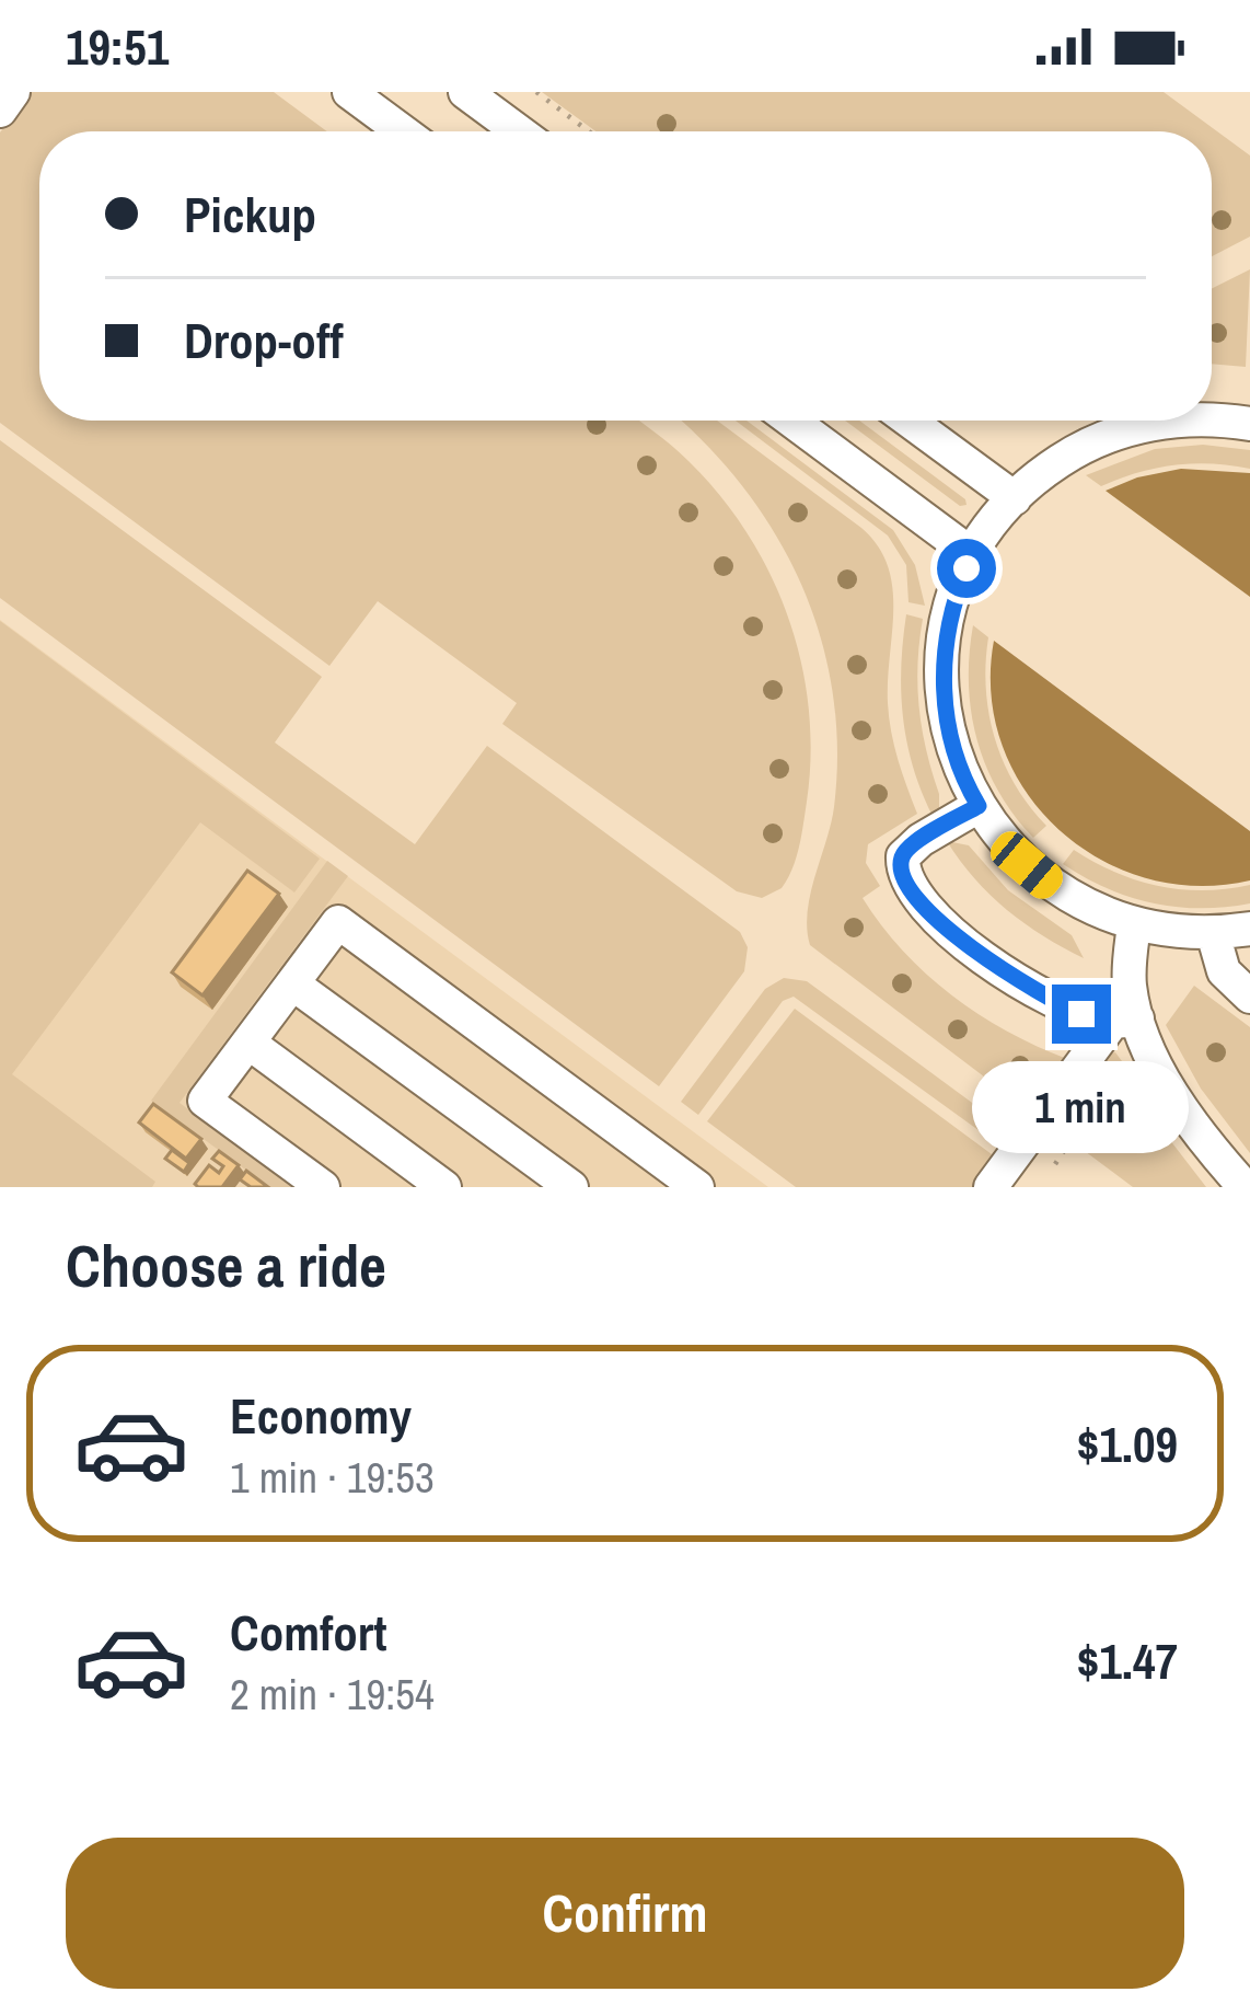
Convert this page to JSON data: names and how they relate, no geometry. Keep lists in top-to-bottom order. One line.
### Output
{"page":{"status":"19:51","banner":["Pickup","Drop-off"],"bubble":"1 min","heading":"Choose a ride","list":[{"name":"Economy","note":"1 min · 19:53","value":"$1.09"},{"name":"Comfort","note":"2 min · 19:54","value":"$1.47"}],"buttons":"Confirm"}}
